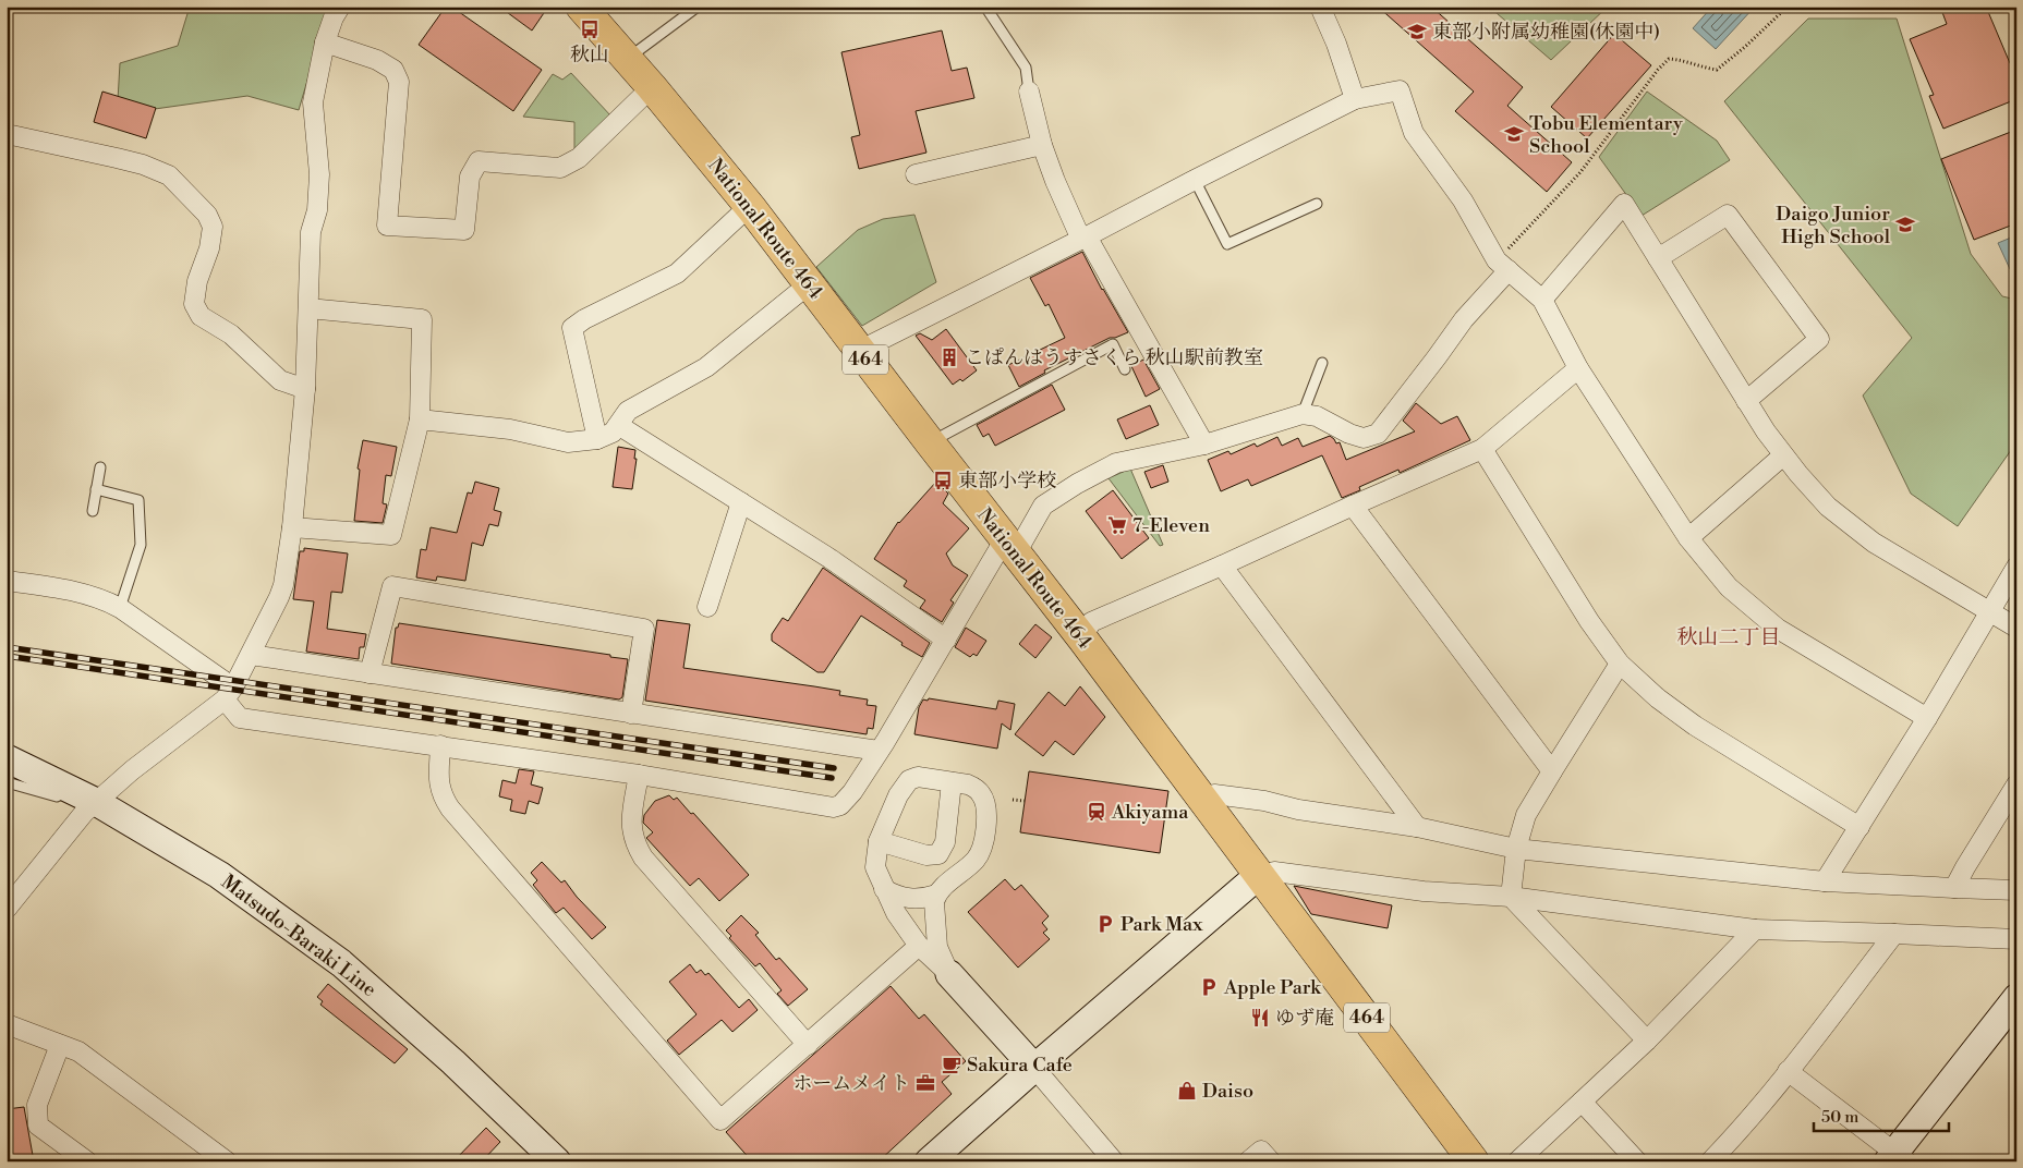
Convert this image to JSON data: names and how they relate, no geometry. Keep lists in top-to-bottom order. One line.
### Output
{"streets":{"highway":["National Route 464","464"],"street":["Matsudo-Baraki Line"]},"districts":["秋山二丁目"],"places":{"bus stop":["秋山","東部小学校"],"school or university":["東部小附属幼稚園(休園中)","Tobu Elementary School","Daigo Junior High School"],"building":["こぱんはうすさくら 秋山駅前教室"],"supermarket":["7-Eleven"],"station":["Akiyama"],"parking":["Park Max","Apple Park"],"restaurant":["ゆず庵"],"cafe":["Sakura Cafe"],"office":["ホームメイト"],"shop":["Daiso"]},"scale_bar":"50 m"}
